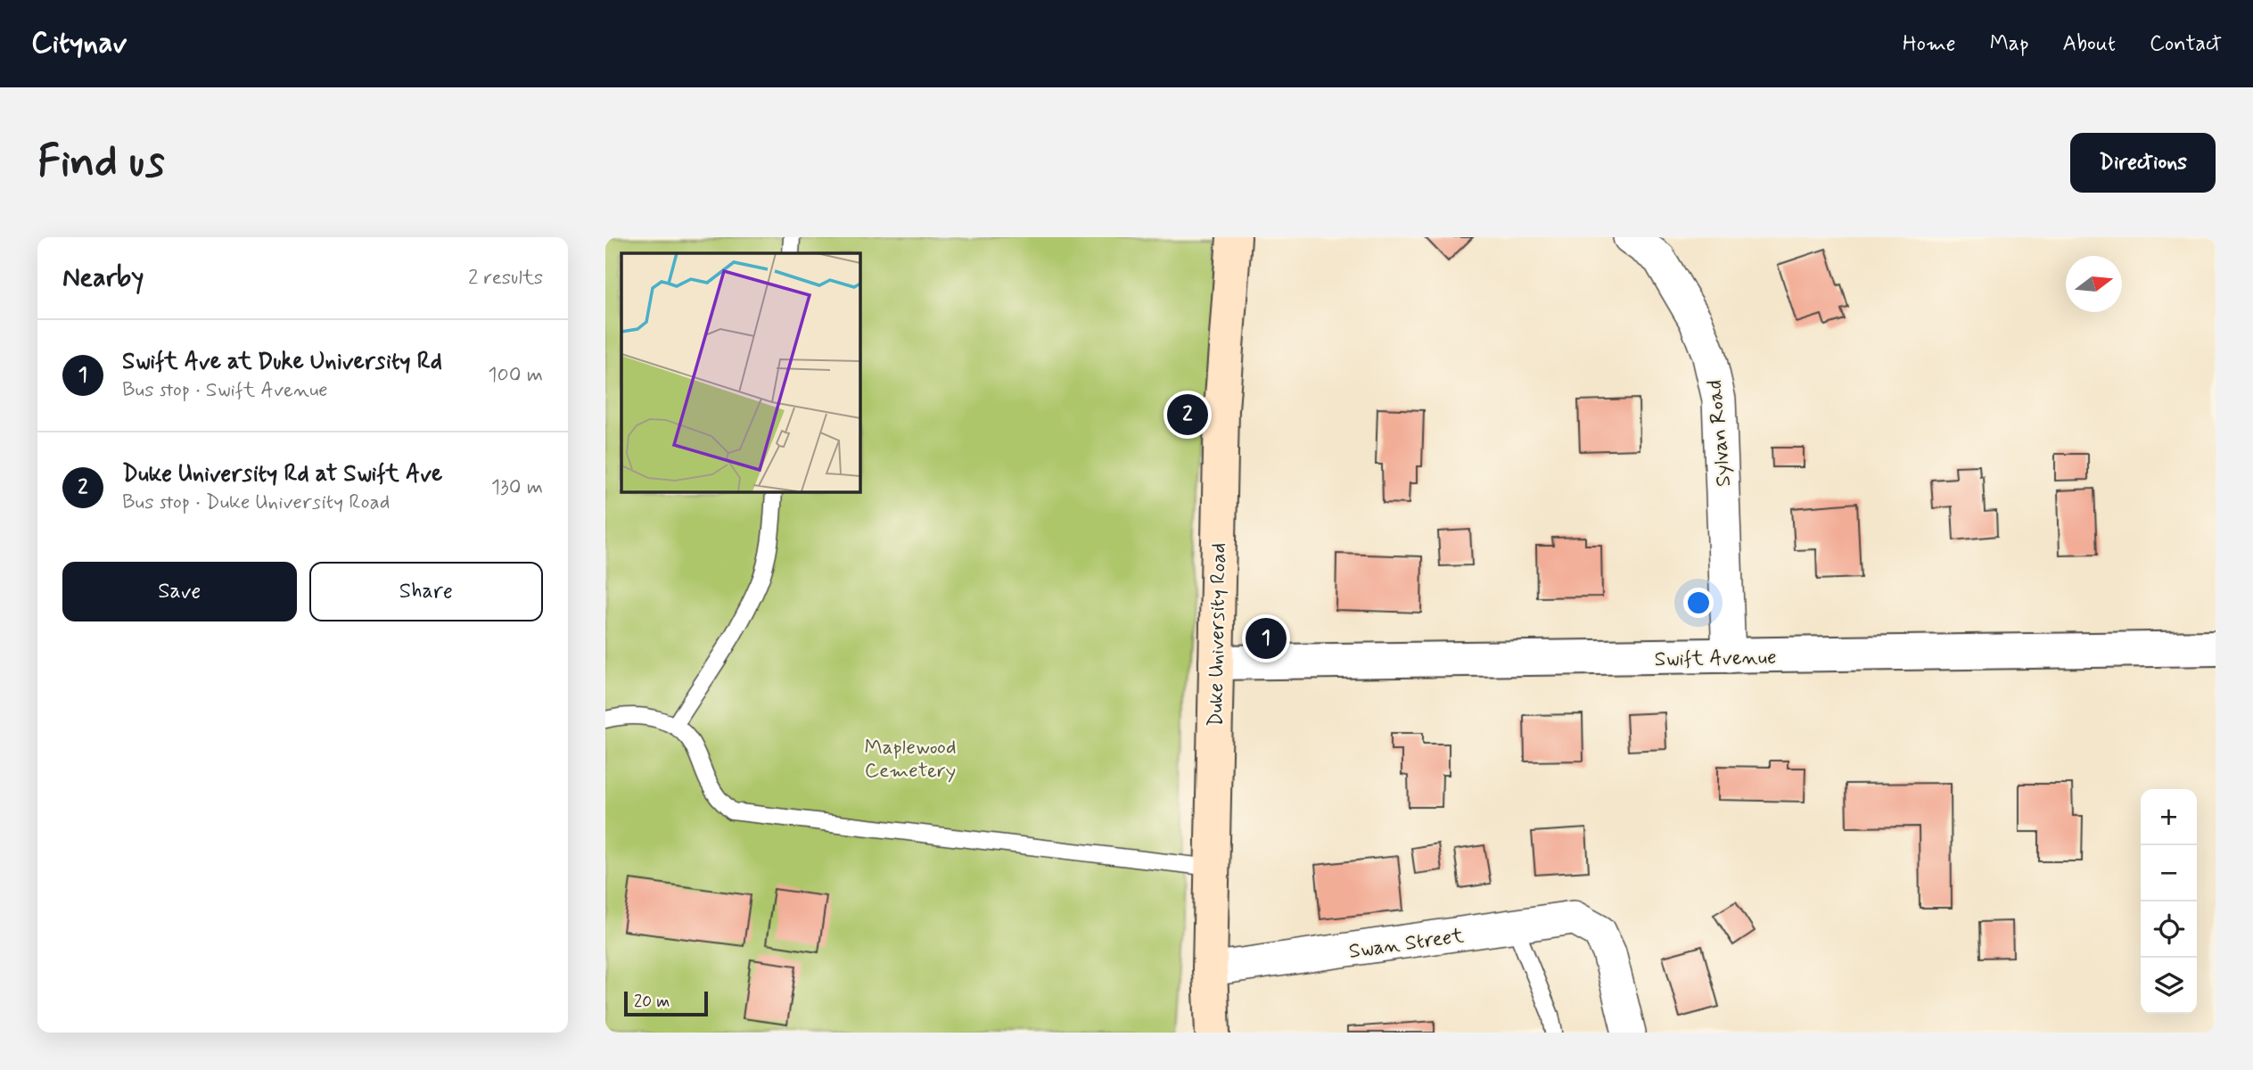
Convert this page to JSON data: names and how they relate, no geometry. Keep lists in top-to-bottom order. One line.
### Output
{"streets":{"main road":["Duke University Road"],"street":["Sylvan Road","Swift Avenue","Swan Street"]},"crossings":[["Sylvan Road","Swift Avenue"],["Duke University Road","Swift Avenue"],["Duke University Road","Swan Street"]],"parks":["Maplewood Cemetery"],"scale_bar":"20 m","north":"right","page":{"header":"Citynav","nav":["Home","Map","About","Contact"],"buttons":["Directions",["Save","Share"]],"title":"Find us","heading":["Nearby","2 results"],"list":[{"mark":"1","name":"Swift Ave at Duke University Rd","note":"Bus stop · Swift Avenue","value":"100 m"},{"mark":"2","name":"Duke University Rd at Swift Ave","note":"Bus stop · Duke University Road","value":"130 m"}],"pins":["2","1"],"map_buttons":["+","−"],"scale":"20 m"}}
